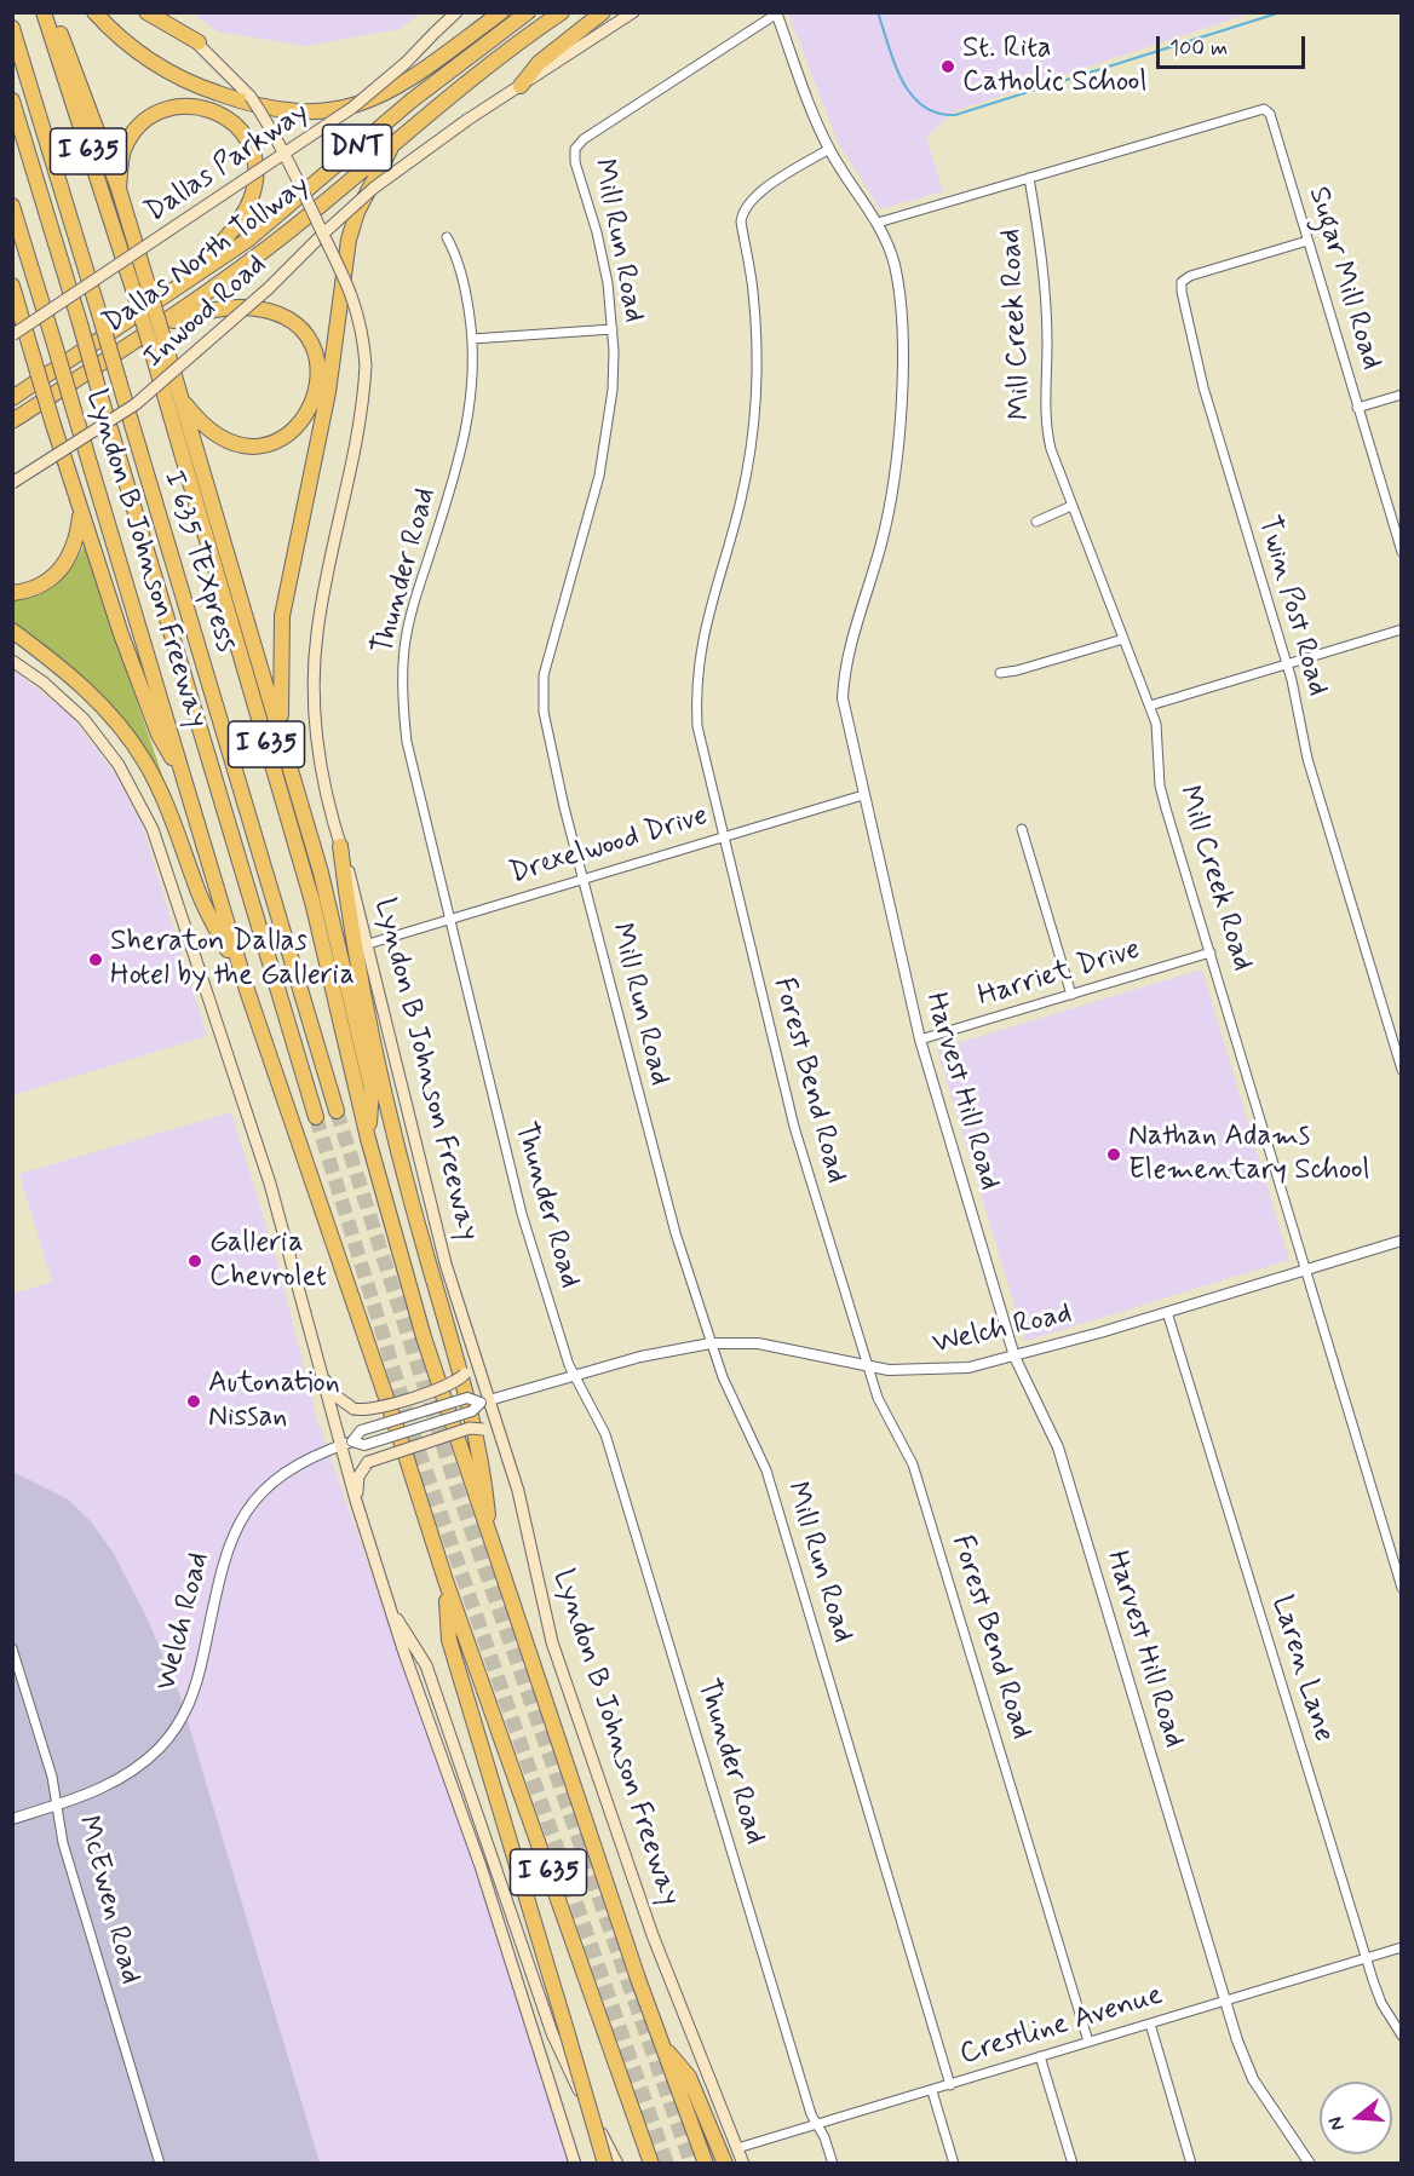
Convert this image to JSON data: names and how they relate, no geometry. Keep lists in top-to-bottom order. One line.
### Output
{"streets":{"highway":["DNT","I 635","Dallas North Tollway","Lyndon B Johnson Freeway","I 635 TEXpress"],"main road":["Dallas Parkway","Inwood Road"],"street":["Mill Run Road","Sugar Mill Road","Mill Creek Road","Thunder Road","Twin Post Road","Drexelwood Drive","Harriet Drive","Forest Bend Road","Harvest Hill Road","Welch Road","Laren Lane","McEwen Road","Crestline Avenue"]},"crossings":[["Dallas Parkway","Lyndon B Johnson Freeway"],["Mill Run Road","Drexelwood Drive"],["Mill Run Road","Harvest Hill Road"],["Mill Run Road","Welch Road"],["Mill Run Road","Crestline Avenue"],["Sugar Mill Road","Mill Creek Road"],["Sugar Mill Road","Twin Post Road"],["Inwood Road","Lyndon B Johnson Freeway"],["Mill Creek Road","Harriet Drive"],["Mill Creek Road","Welch Road"],["Lyndon B Johnson Freeway","Drexelwood Drive"],["Lyndon B Johnson Freeway","Welch Road"],["Lyndon B Johnson Freeway","Crestline Avenue"],["Thunder Road","Drexelwood Drive"],["Thunder Road","Welch Road"],["Thunder Road","Crestline Avenue"],["Drexelwood Drive","Forest Bend Road"],["Drexelwood Drive","Harvest Hill Road"],["Harriet Drive","Harvest Hill Road"],["Forest Bend Road","Harvest Hill Road"],["Forest Bend Road","Welch Road"],["Forest Bend Road","Crestline Avenue"],["Harvest Hill Road","Welch Road"],["Harvest Hill Road","Crestline Avenue"],["Welch Road","Laren Lane"],["Welch Road","McEwen Road"],["Laren Lane","Crestline Avenue"]],"places":["St. Rita Catholic School","Sheraton Dallas Hotel by the Galleria","Nathan Adams Elementary School","Galleria Chevrolet","Autonation Nissan"],"scale_bar":"100 m","north":"left"}
